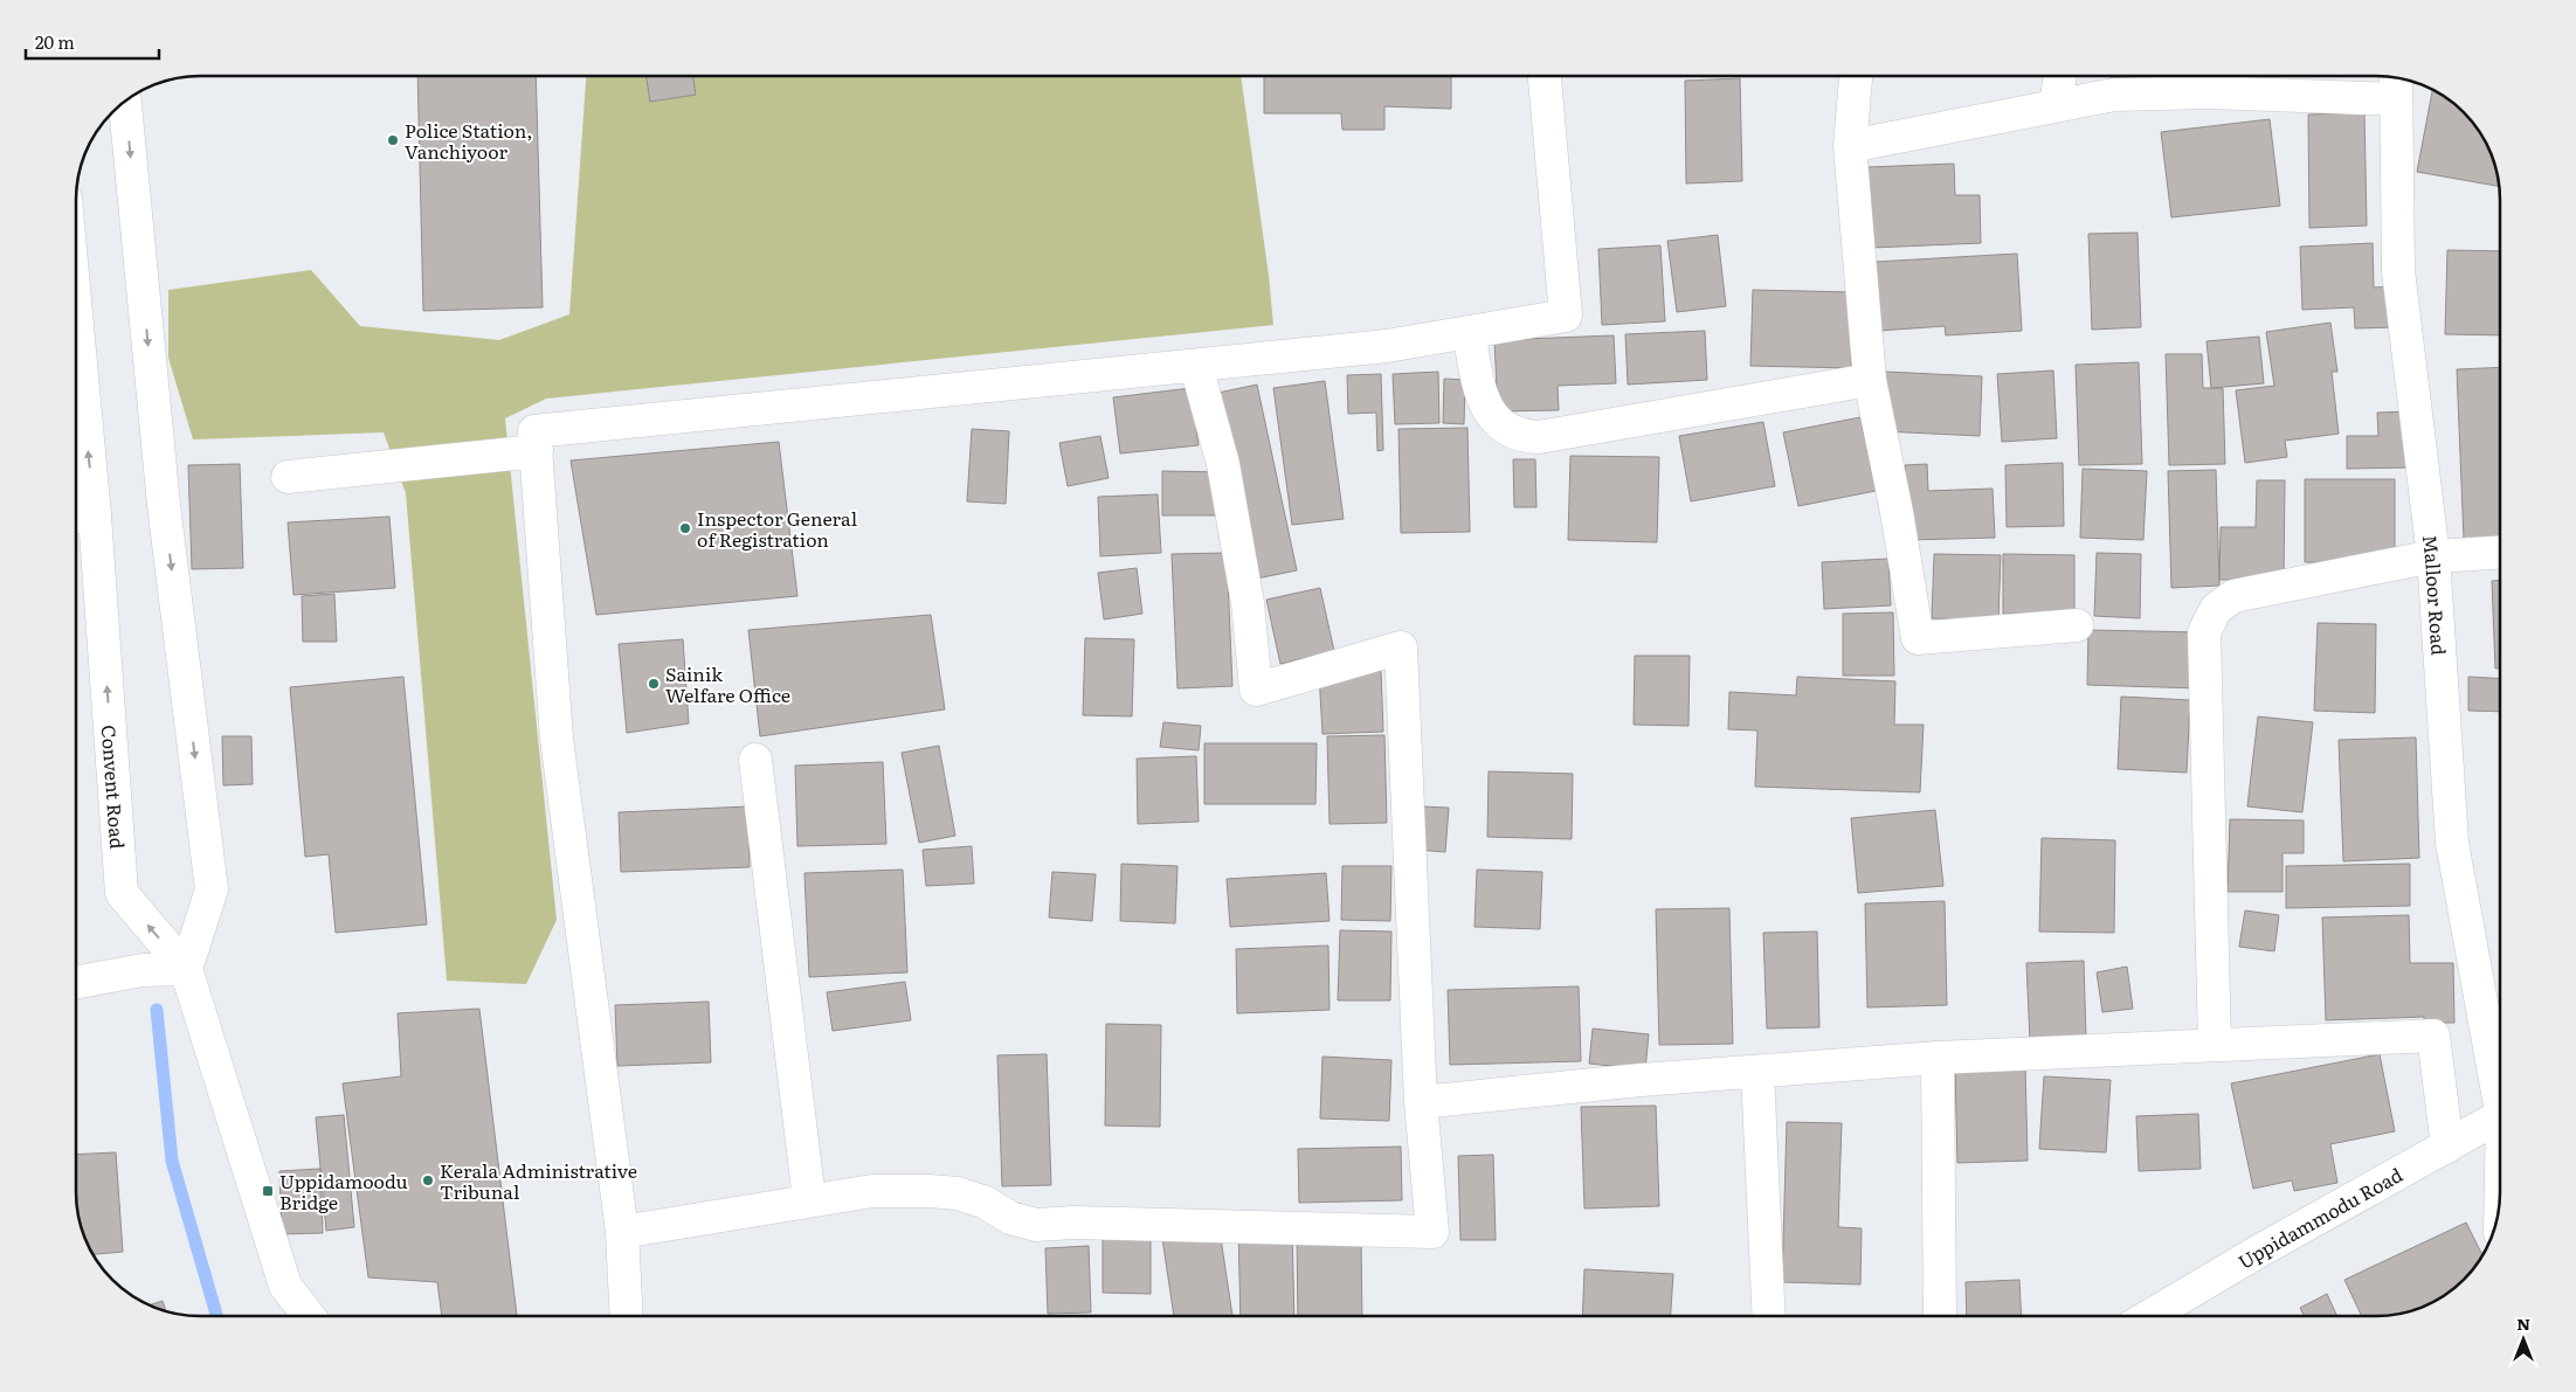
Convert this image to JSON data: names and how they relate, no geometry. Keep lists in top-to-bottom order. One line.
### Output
{"streets":{"street":["Malloor Road","Convent Road","Uppidammodu Road"]},"places":{"other":["Police Station, Vanchiyoor","Inspector General of Registration","Sainik Welfare Office","Kerala Administrative Tribunal"],"transit":["Uppidamoodu Bridge"]},"scale_bar":"20 m","north":"top"}
